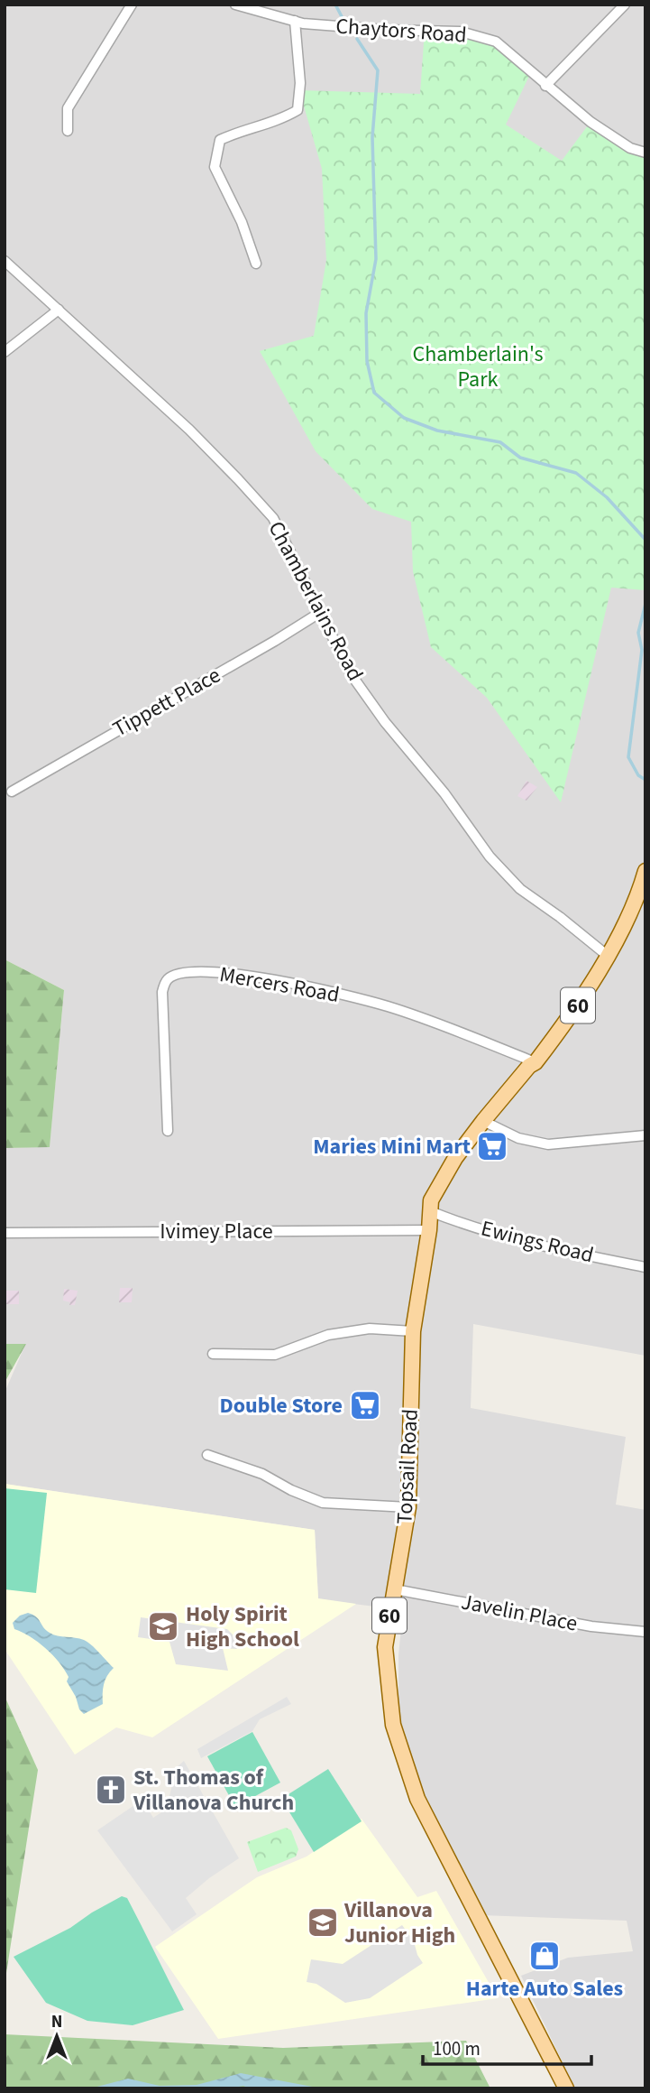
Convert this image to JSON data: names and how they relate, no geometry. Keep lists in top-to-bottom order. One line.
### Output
{"streets":{"main road":["60","Topsail Road"],"street":["Chaytors Road","Chamberlains Road","Tippett Place","Mercers Road","Ivimey Place","Ewings Road","Javelin Place"]},"crossings":[["Chamberlains Road","Tippett Place"],["Chamberlains Road","Topsail Road"],["Mercers Road","Topsail Road"],["Ivimey Place","Topsail Road"],["Ewings Road","Topsail Road"],["Topsail Road","Javelin Place"]],"parks":["Chamberlain's Park"],"places":{"supermarket":["Maries Mini Mart","Double Store"],"school or university":["Holy Spirit High School","Villanova Junior High"],"church":["St. Thomas of Villanova Church"],"shop":["Harte Auto Sales"]},"scale_bar":"100 m","north":"top"}
